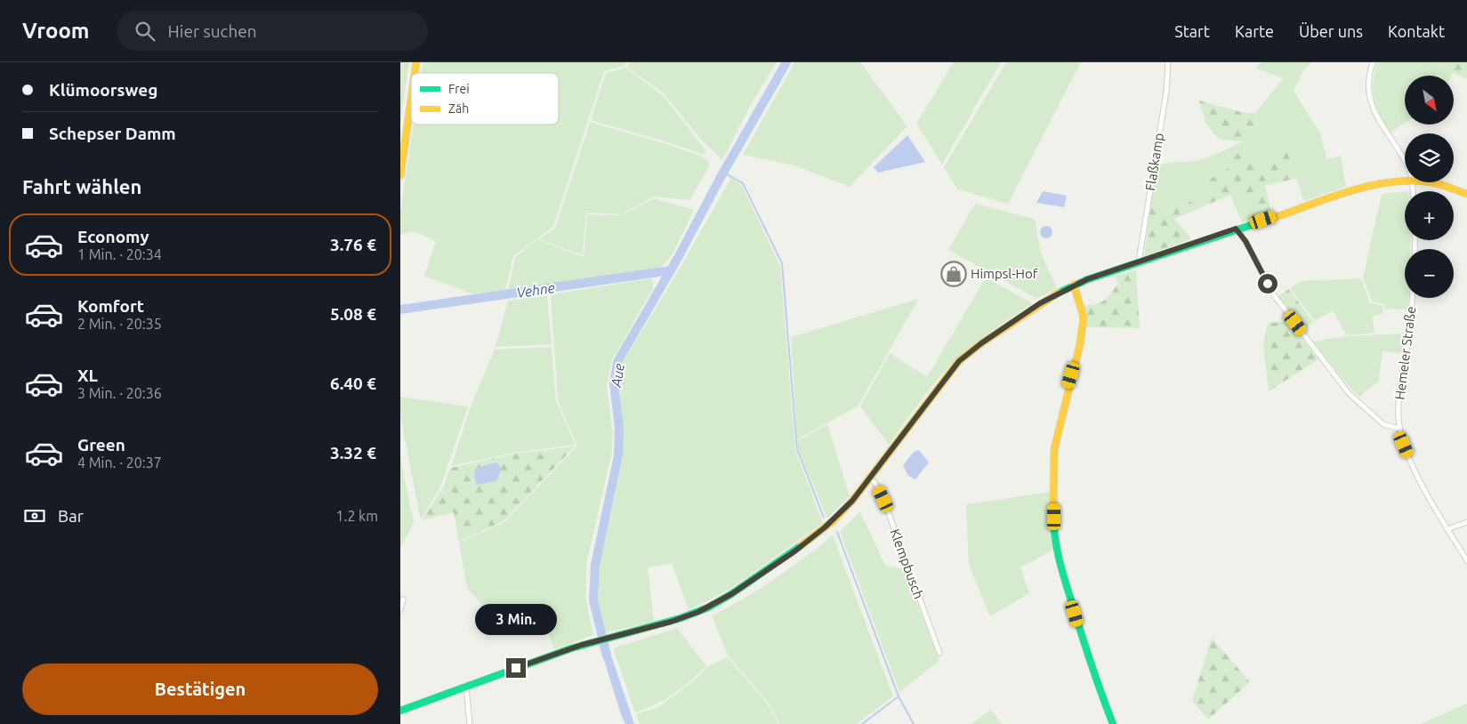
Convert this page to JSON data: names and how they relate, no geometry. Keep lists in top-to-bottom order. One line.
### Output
{"streets":{"street":["Flaßkamp","Hemeler Straße","Klempbusch"]},"water":["Vehne","Aue"],"places":{"shop":["Himpsl-Hof"]},"legend":["Frei","Zäh"],"north":"bottom right","page":{"header":"Vroom","search":"Hier suchen","nav":["Start","Karte","Über uns","Kontakt"],"banner":["Klümoorsweg","Schepser Damm"],"map_buttons":["+","−"],"heading":"Fahrt wählen","list":[{"name":"Economy","note":"1 Min. · 20:34","value":"3.76 €"},{"name":"Komfort","note":"2 Min. · 20:35","value":"5.08 €"},{"name":"XL","note":"3 Min. · 20:36","value":"6.40 €"},{"name":"Green","note":"4 Min. · 20:37","value":"3.32 €"}],"pay":["Bar","1.2 km"],"bubble":"3 Min.","buttons":"Bestätigen"}}
